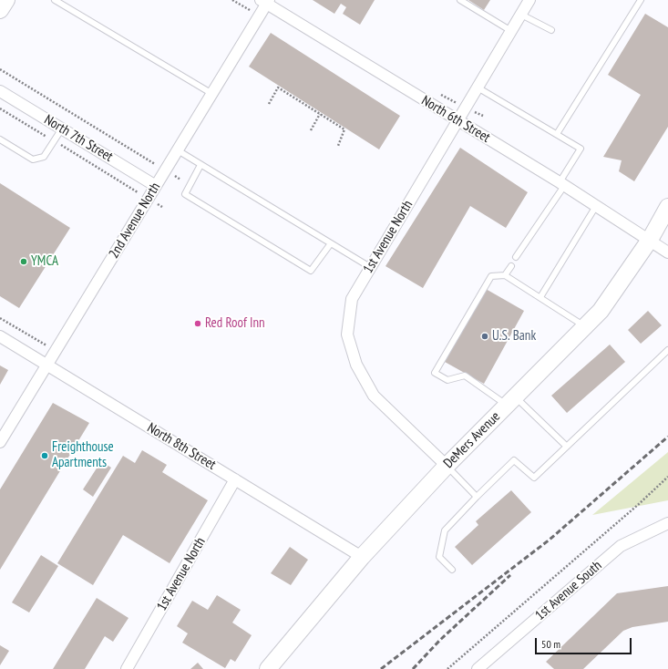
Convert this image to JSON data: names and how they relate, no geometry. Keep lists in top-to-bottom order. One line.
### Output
{"streets":{"main road":["DeMers Avenue"],"street":["North 6th Street","North 7th Street","2nd Avenue North","1st Avenue North","North 8th Street","1st Avenue South"]},"crossings":[["North 6th Street","2nd Avenue North"],["North 6th Street","1st Avenue North"],["North 6th Street","DeMers Avenue"],["North 7th Street","2nd Avenue North"],["2nd Avenue North","North 8th Street"],["1st Avenue North","DeMers Avenue"],["1st Avenue North","North 8th Street"],["DeMers Avenue","North 8th Street"]],"places":["YMCA","Red Roof Inn","U.S. Bank","Freighthouse Apartments"],"scale_bar":"50 m"}
